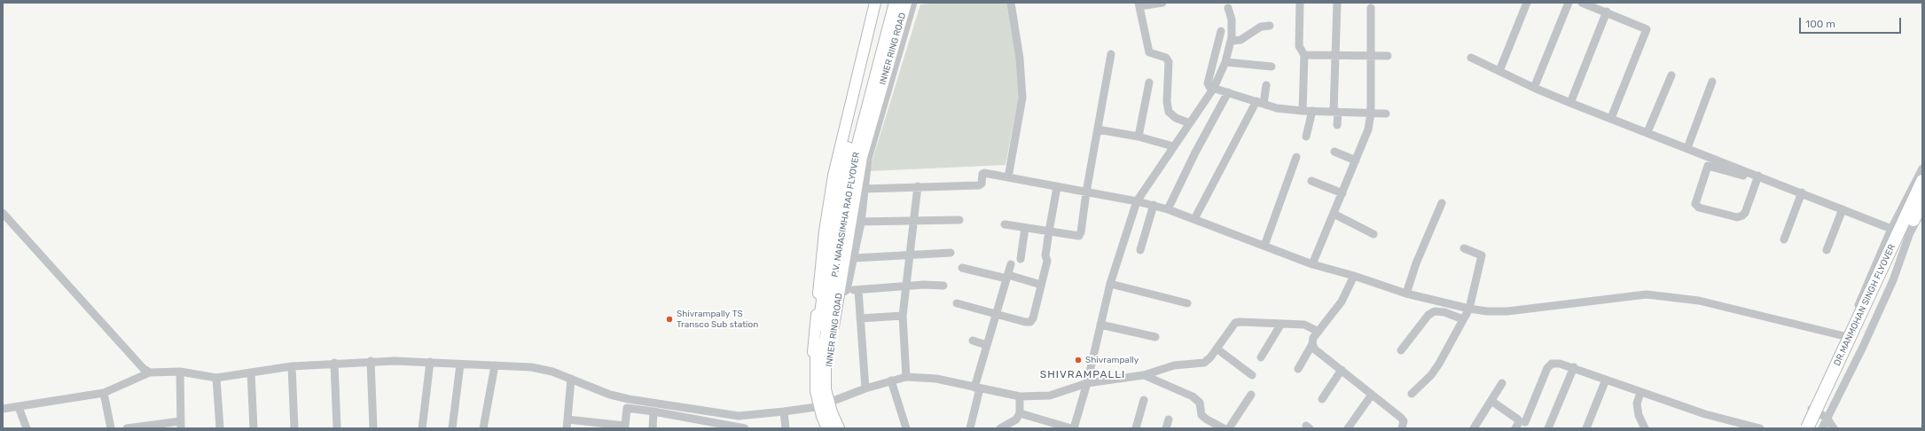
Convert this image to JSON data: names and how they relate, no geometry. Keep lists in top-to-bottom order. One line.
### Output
{"streets":{"highway":["P.V. NARASIMHA RAO FLYOVER","DR.MANMOHAN SINGH FLYOVER"],"main road":["INNER RING ROAD"]},"districts":["SHIVRAMPALLI"],"places":["Shivrampally TS Transco Sub station","Shivrampally"],"scale_bar":"100 m"}
